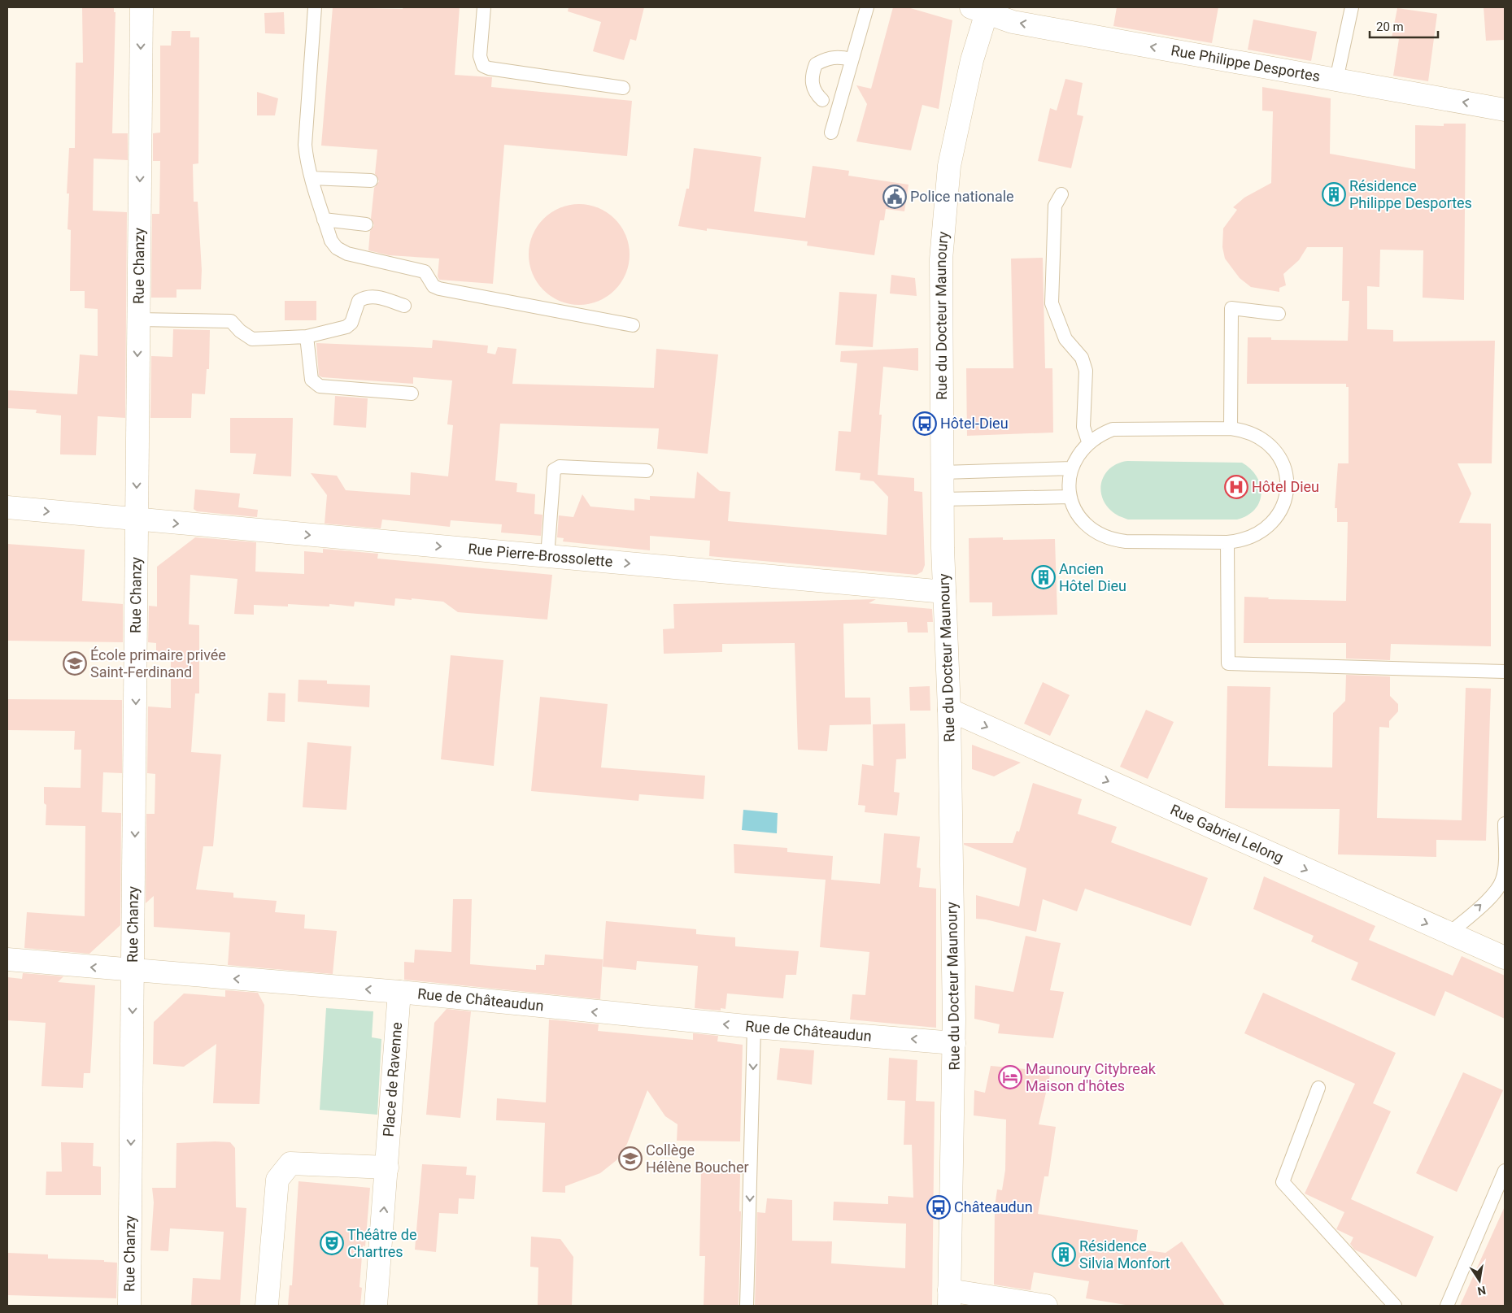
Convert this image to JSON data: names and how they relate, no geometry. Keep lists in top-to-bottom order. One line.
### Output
{"streets":{"street":["Rue Philippe Desportes","Rue Chanzy","Rue du Docteur Maunoury","Rue Pierre-Brossolette","Rue Gabriel Lelong","Rue de Châteaudun","Place de Ravenne"]},"crossings":[["Rue Philippe Desportes","Rue du Docteur Maunoury"],["Rue Chanzy","Rue Pierre-Brossolette"],["Rue Chanzy","Rue de Châteaudun"],["Rue du Docteur Maunoury","Rue Pierre-Brossolette"],["Rue du Docteur Maunoury","Rue Gabriel Lelong"],["Rue du Docteur Maunoury","Rue de Châteaudun"],["Rue de Châteaudun","Place de Ravenne"]],"one_way":["Rue Philippe Desportes","Rue Chanzy","Rue Pierre-Brossolette","Rue Gabriel Lelong","Rue de Châteaudun","Place de Ravenne"],"places":{"building":["Résidence Philippe Desportes","Ancien Hôtel Dieu","Résidence Silvia Monfort"],"public building":["Police nationale"],"bus stop":["Hôtel-Dieu","Châteaudun"],"hospital":["Hôtel Dieu"],"school or university":["École primaire privée Saint-Ferdinand","Collège Hélène Boucher"],"hotel":["Maunoury Citybreak Maison d'hôtes"],"theatre":["Théâtre de Chartres"]},"scale_bar":"20 m","north":"bottom"}
